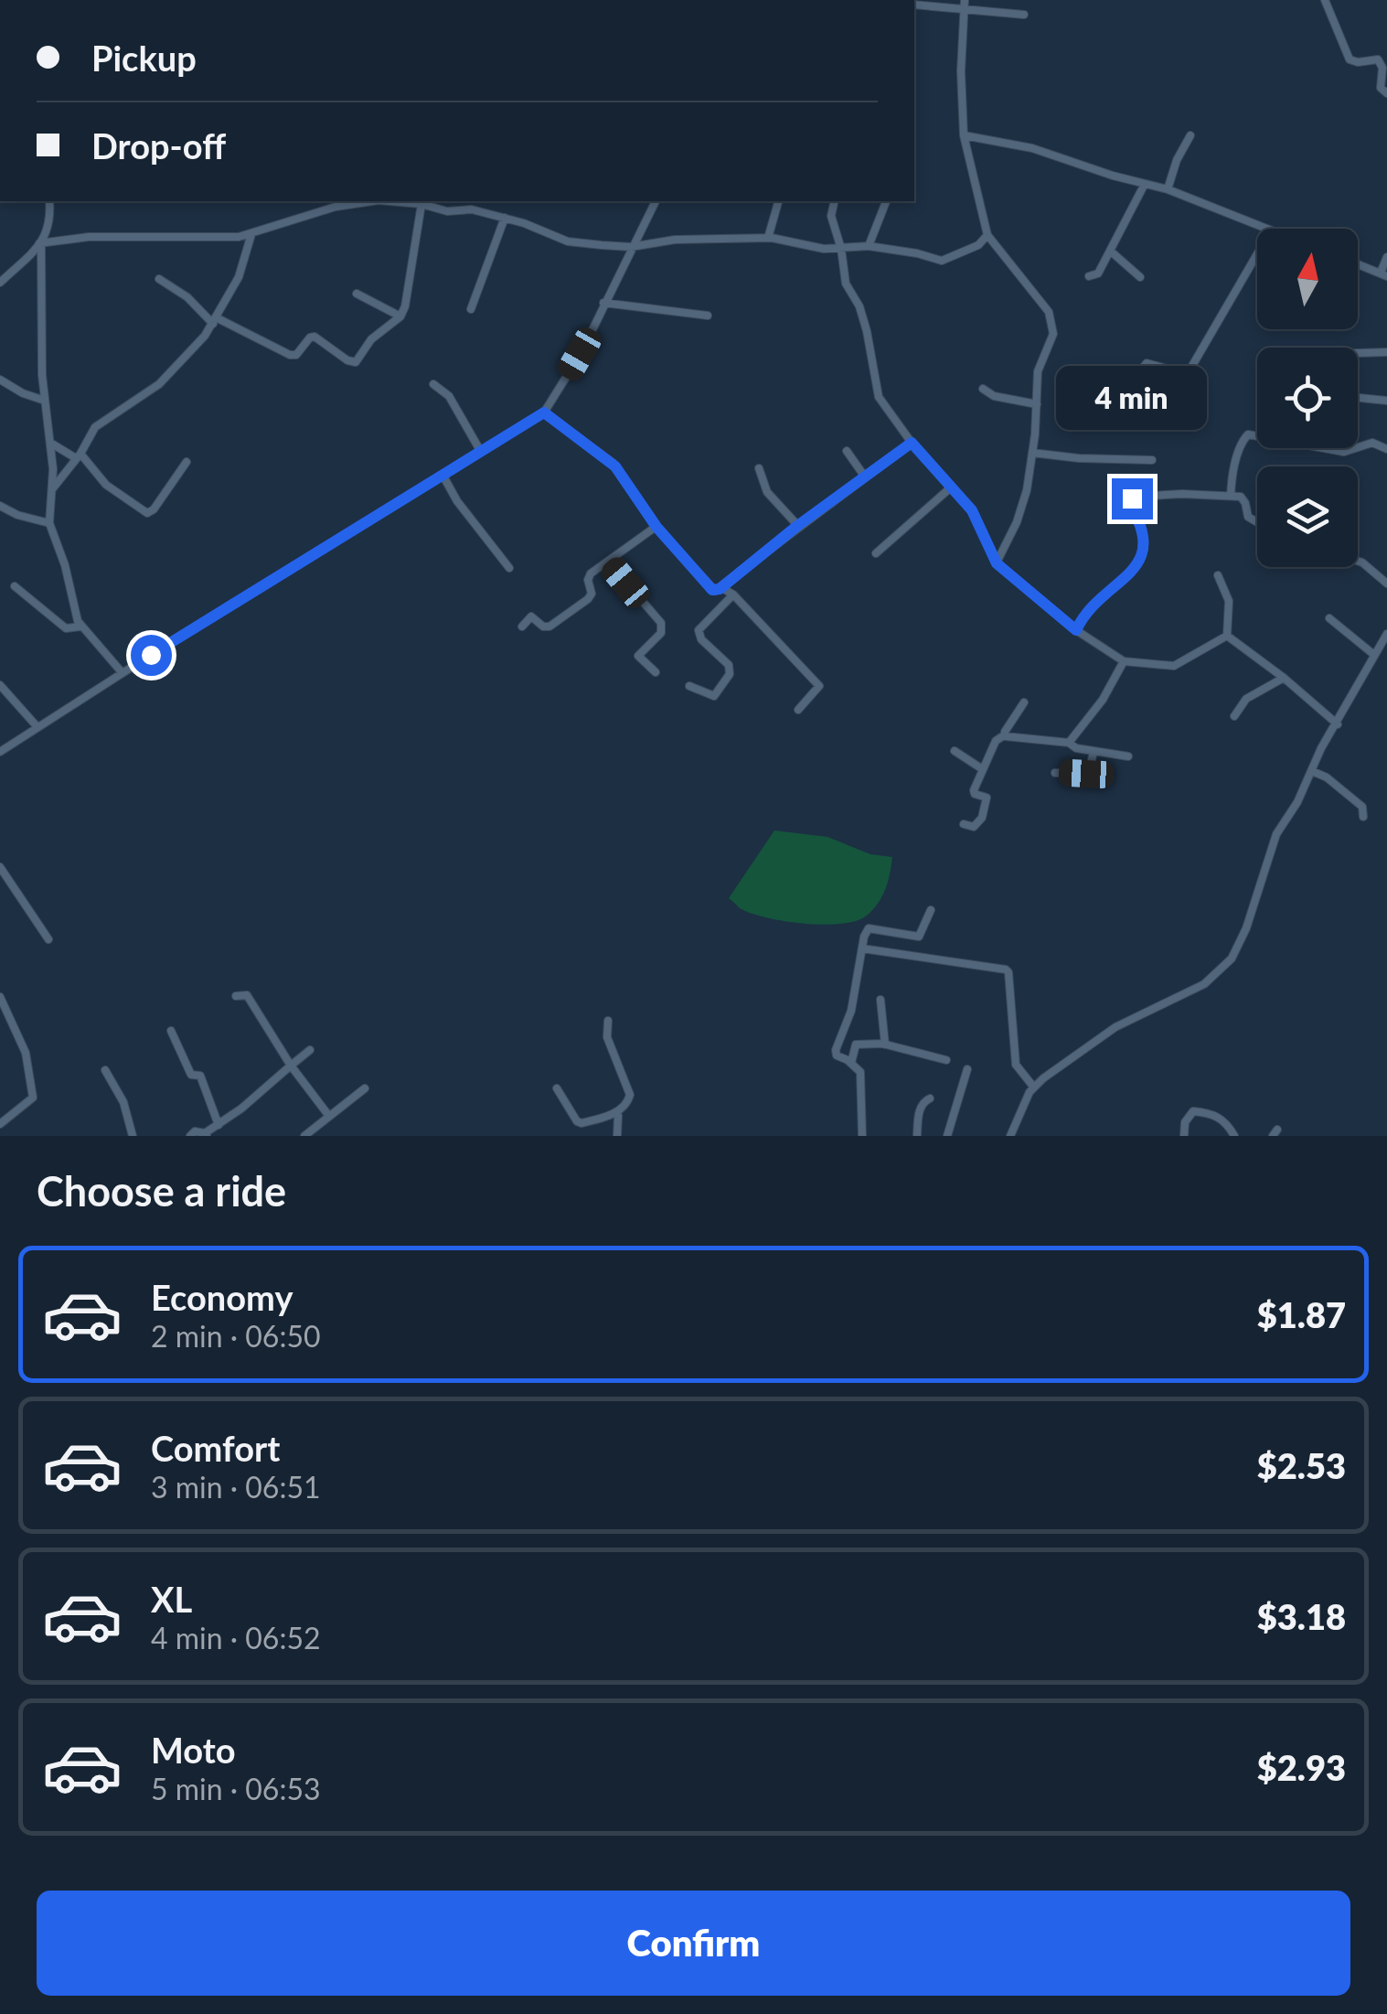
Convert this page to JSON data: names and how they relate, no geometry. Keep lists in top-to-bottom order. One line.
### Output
{"north":"top","page":{"banner":["Pickup","Drop-off"],"bubble":"4 min","heading":"Choose a ride","list":[{"name":"Economy","note":"2 min · 06:50","value":"$1.87"},{"name":"Comfort","note":"3 min · 06:51","value":"$2.53"},{"name":"XL","note":"4 min · 06:52","value":"$3.18"},{"name":"Moto","note":"5 min · 06:53","value":"$2.93"}],"buttons":"Confirm"}}
